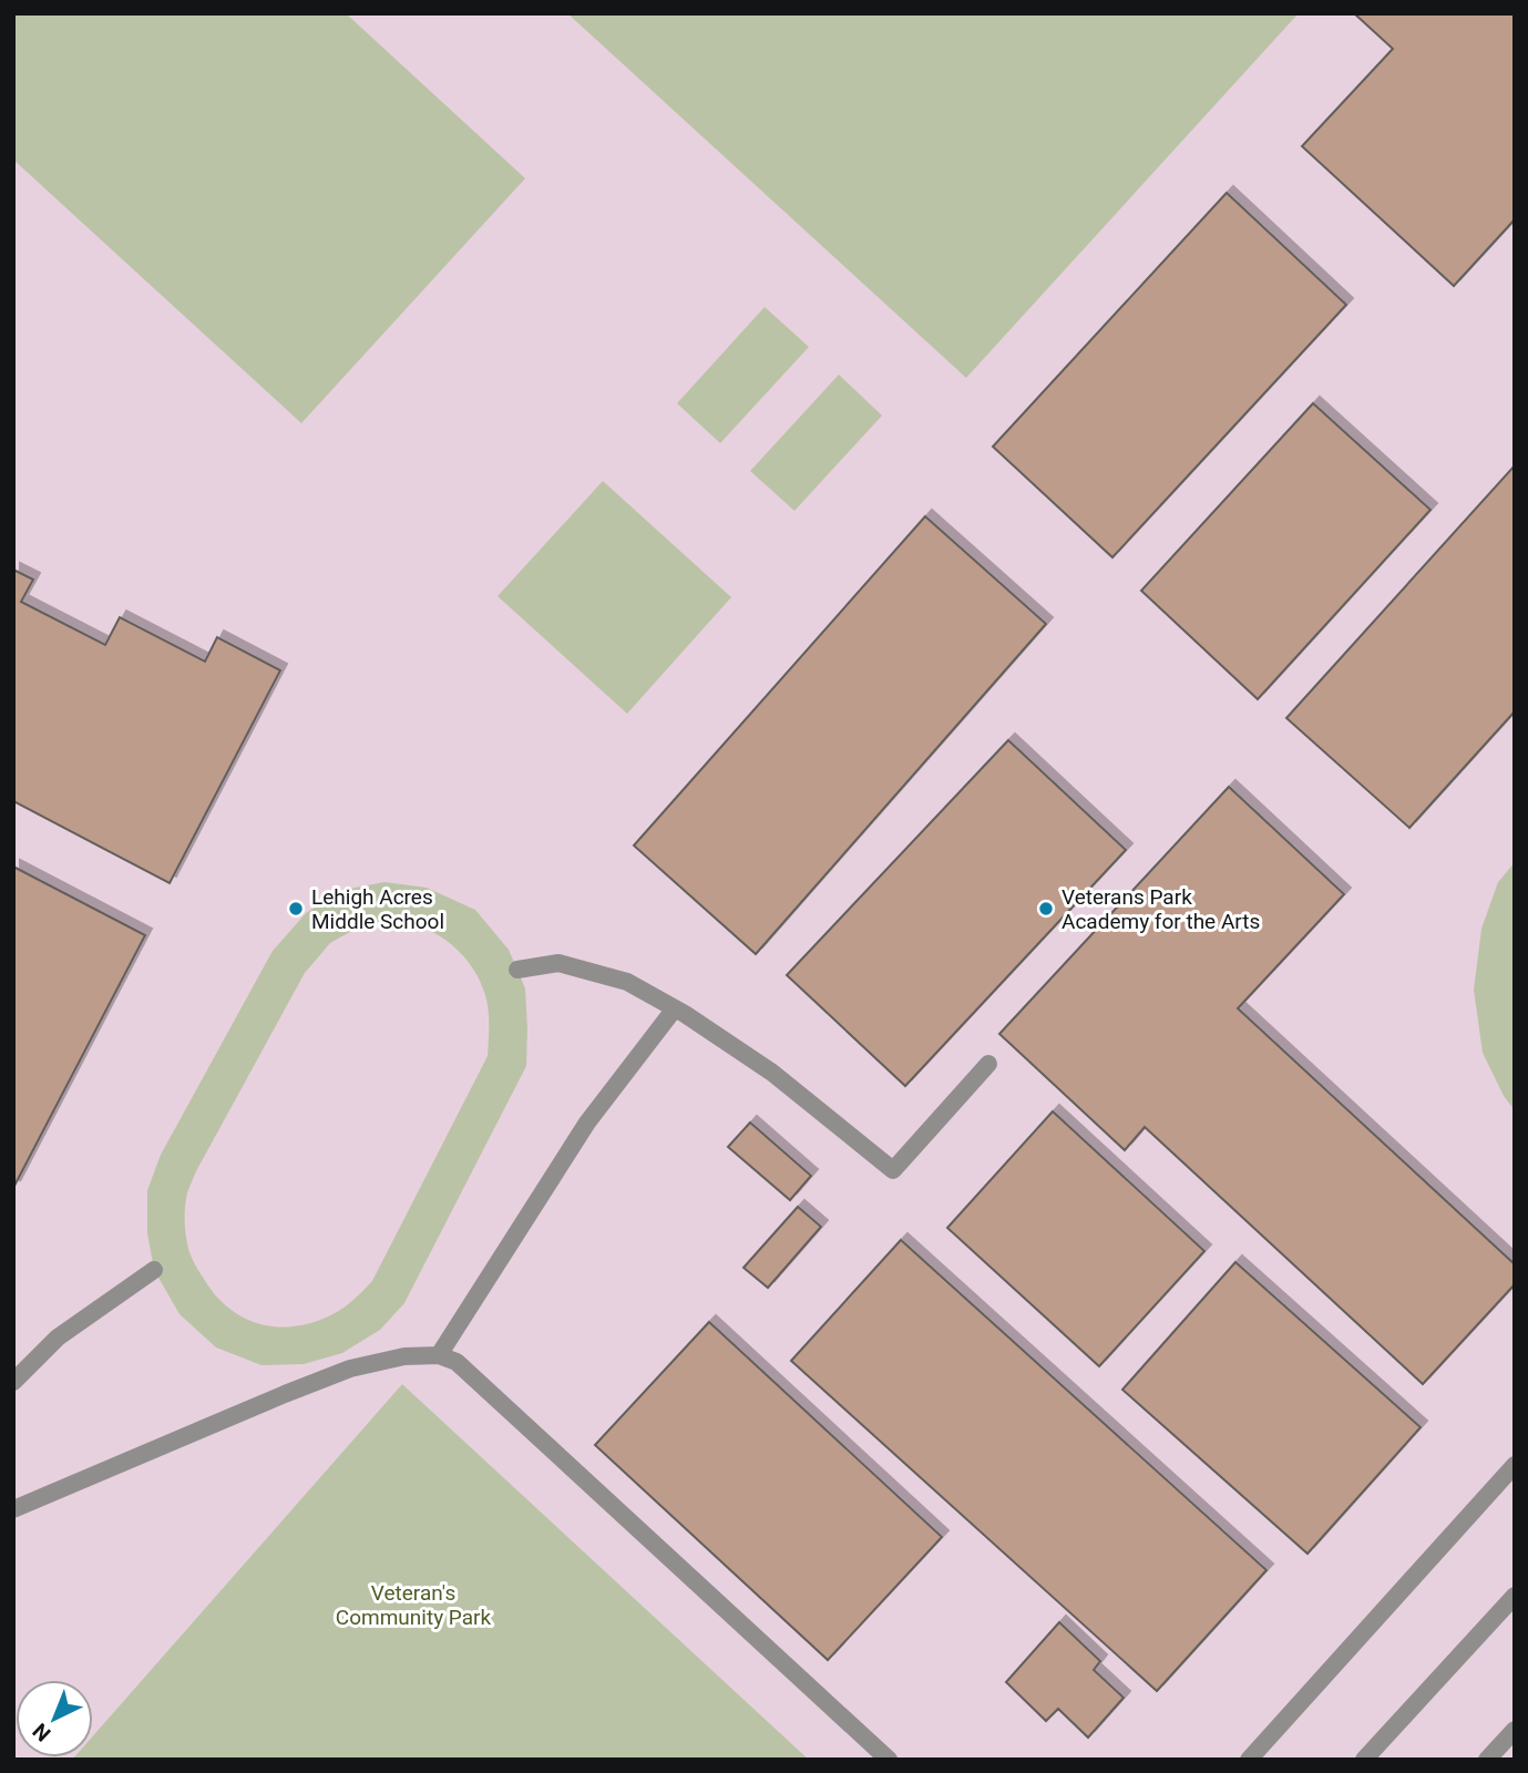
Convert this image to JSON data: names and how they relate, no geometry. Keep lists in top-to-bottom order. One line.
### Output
{"parks":["Veteran's Community Park"],"places":["Lehigh Acres Middle School","Veterans Park Academy for the Arts"],"north":"bottom left"}
